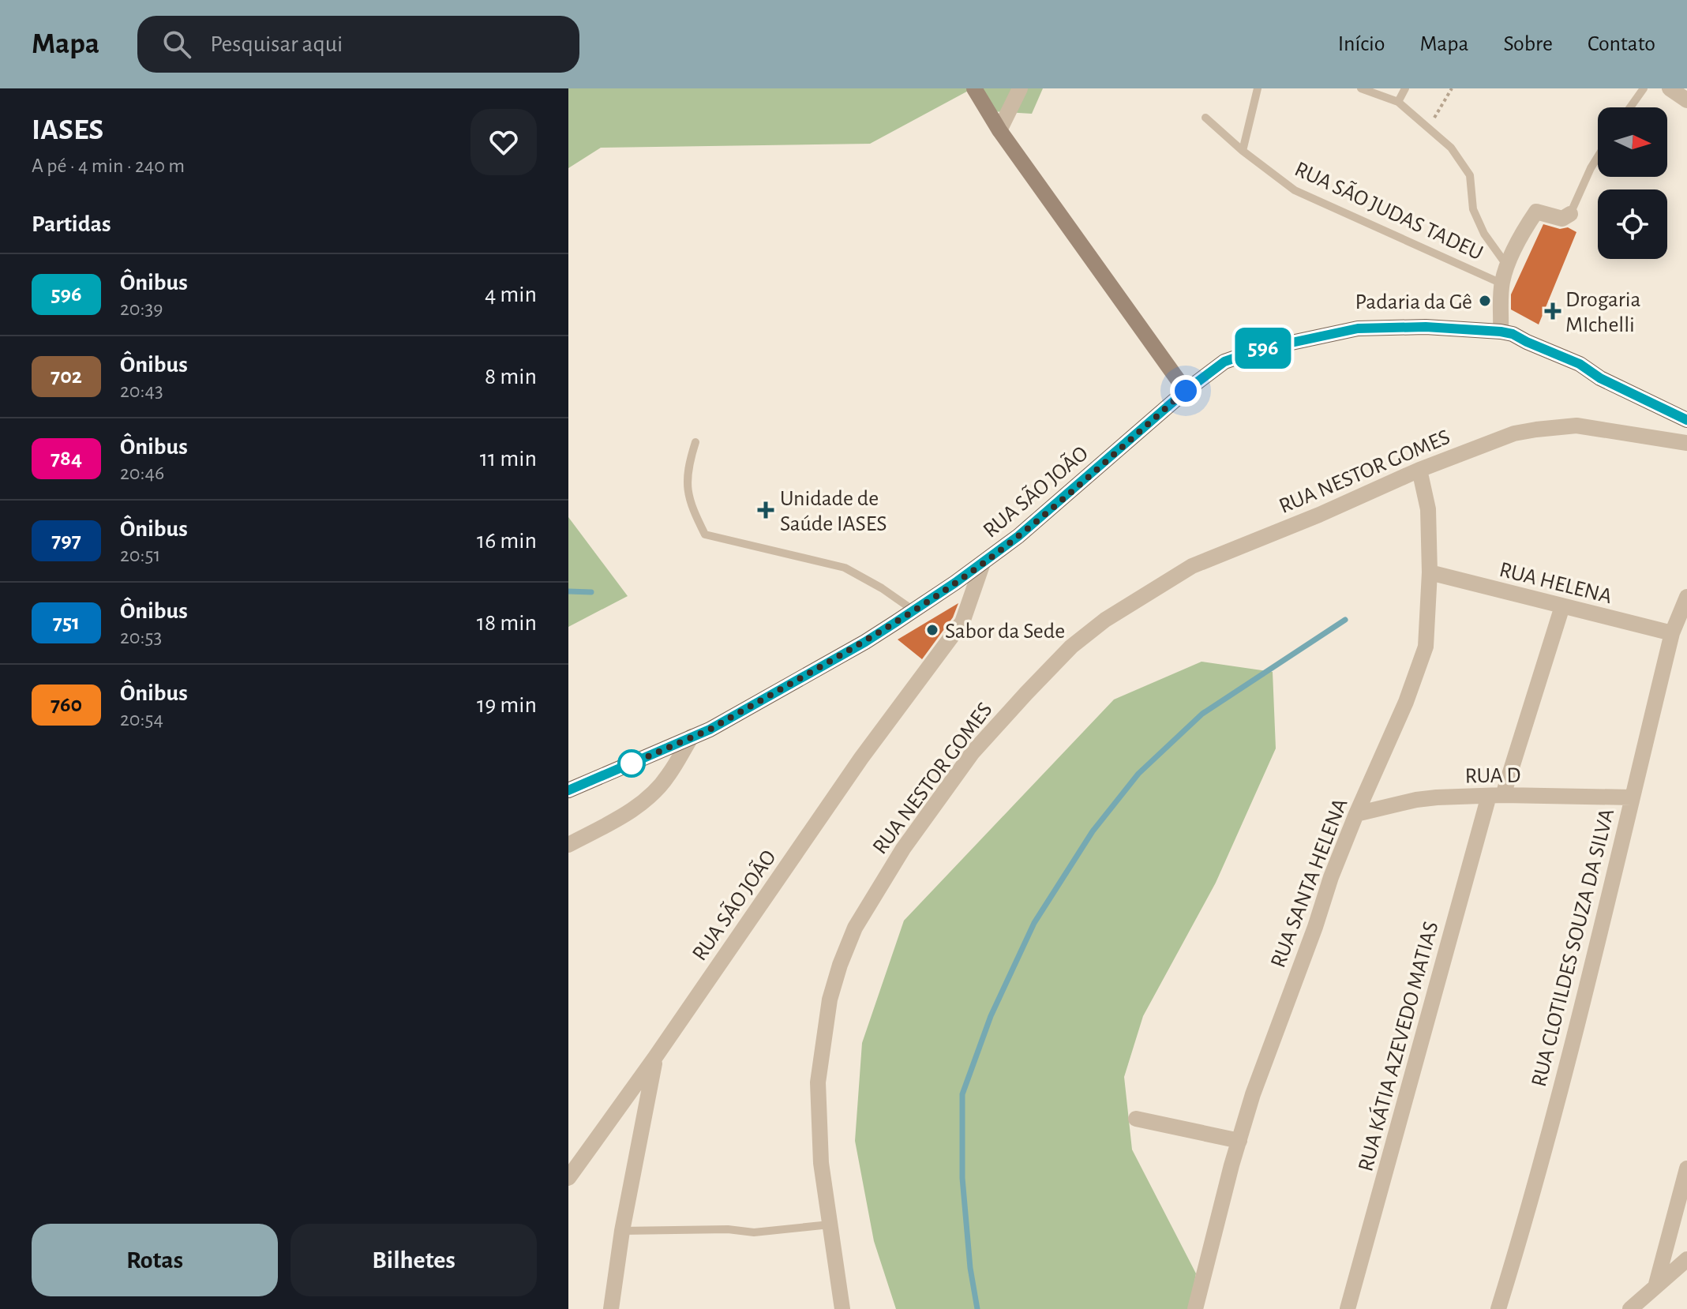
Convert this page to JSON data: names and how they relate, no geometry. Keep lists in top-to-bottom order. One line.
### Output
{"streets":{"main road":["RUA SÃO JOÃO"],"street":["RUA NESTOR GOMES","RUA HELENA","RUA D","RUA SANTA HELENA","RUA CLOTILDES SOUZA DA SILVA","RUA KÁTIA AZEVEDO MATIAS"],"lane":["RUA SÃO JUDAS TADEU"]},"crossings":[["RUA NESTOR GOMES","RUA SANTA HELENA"],["RUA HELENA","RUA SANTA HELENA"],["RUA HELENA","RUA CLOTILDES SOUZA DA SILVA"],["RUA HELENA","RUA KÁTIA AZEVEDO MATIAS"],["RUA D","RUA SANTA HELENA"],["RUA D","RUA CLOTILDES SOUZA DA SILVA"],["RUA D","RUA KÁTIA AZEVEDO MATIAS"]],"places":{"other":["Padaria da Gê","Sabor da Sede"],"health":["Drogaria MIchelli","Unidade de Saúde IASES"]},"lines":["bus line 596"],"north":"right","page":{"header":"Mapa","search":"Pesquisar aqui","nav":["Início","Mapa","Sobre","Contato"],"heading":[["IASES","A pé · 4 min · 240 m"],"Partidas"],"on_map":"596","list":[{"mark":"596","name":"Ônibus","note":"20:39","value":"4 min"},{"mark":"702","name":"Ônibus","note":"20:43","value":"8 min"},{"mark":"784","name":"Ônibus","note":"20:46","value":"11 min"},{"mark":"797","name":"Ônibus","note":"20:51","value":"16 min"},{"mark":"751","name":"Ônibus","note":"20:53","value":"18 min"},{"mark":"760","name":"Ônibus","note":"20:54","value":"19 min"}],"buttons":["Rotas","Bilhetes"]}}
